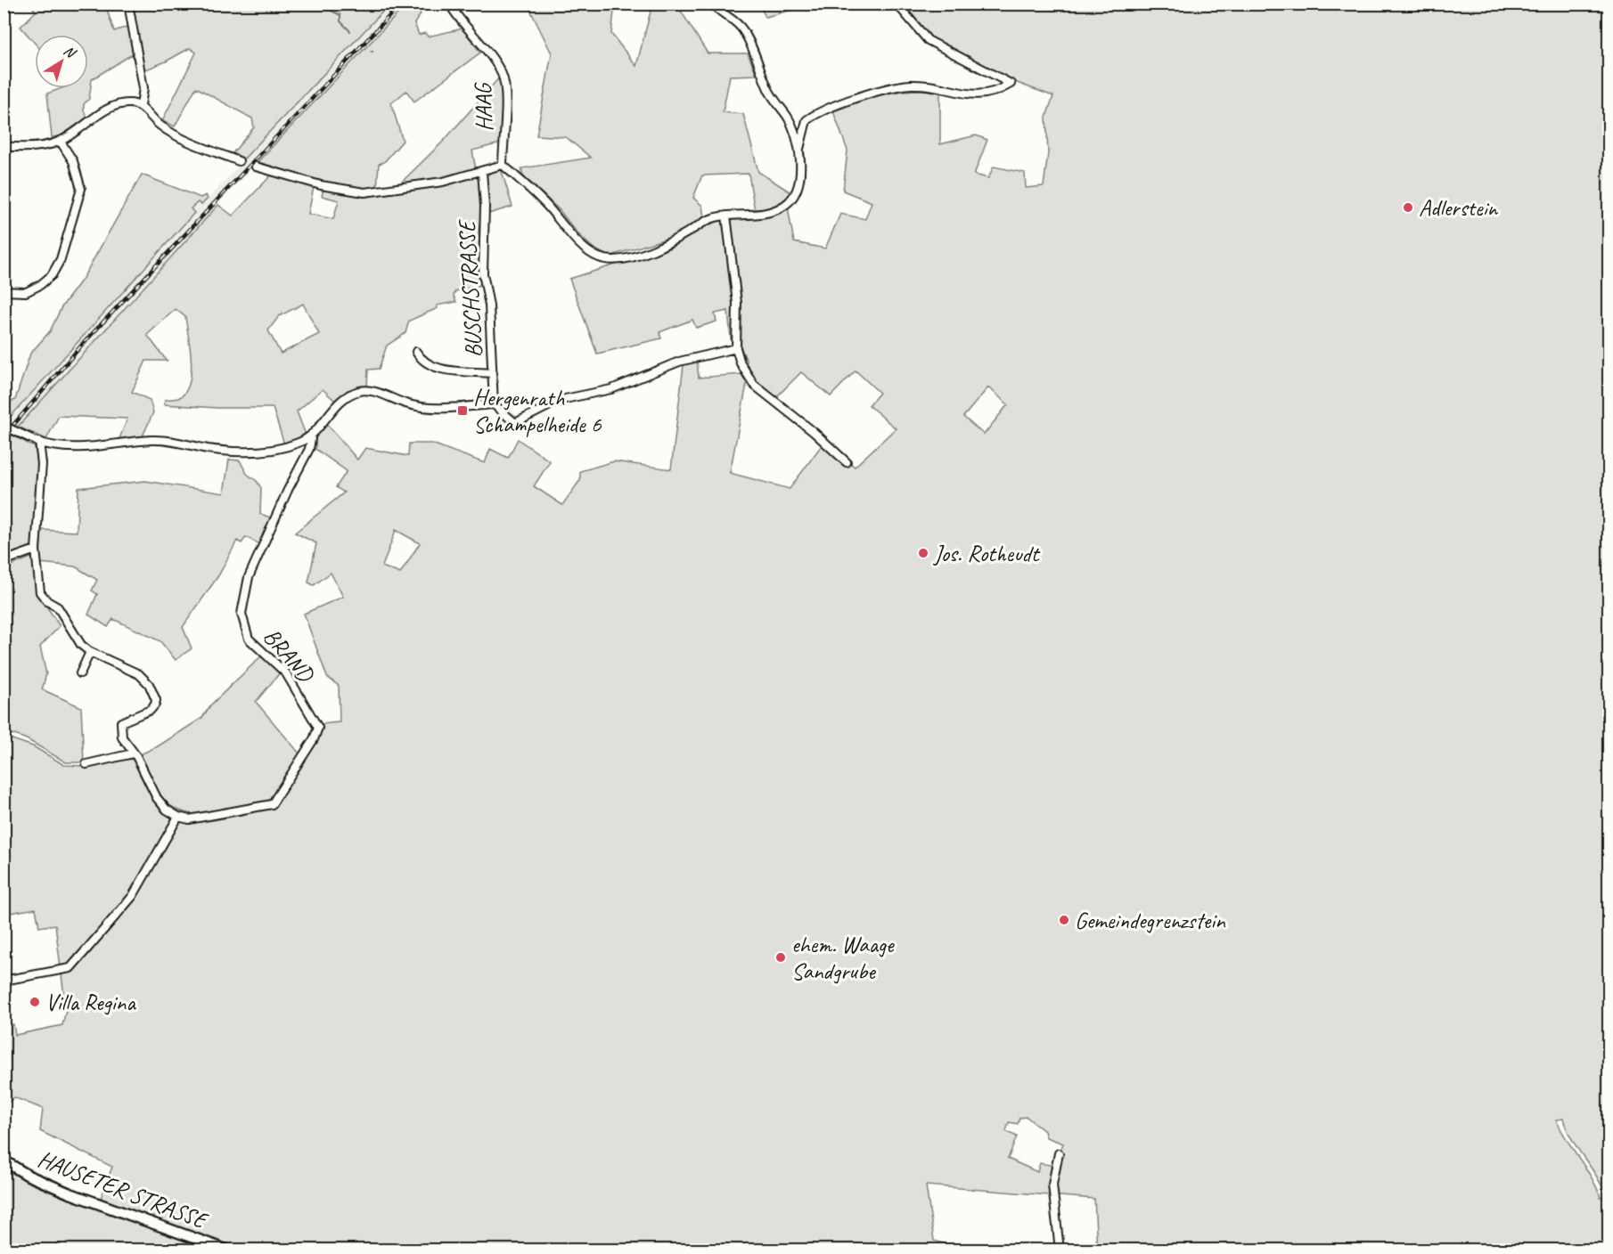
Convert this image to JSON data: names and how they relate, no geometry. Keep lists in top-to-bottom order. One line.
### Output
{"streets":{"street":["HAAG","BUSCHSTRASSE","BRAND","HAUSETER STRASSE"]},"places":{"other":["Adlerstein","Jos. Rotheudt","Gemeindegrenzstein","ehem. Waage Sandgrube","Villa Regina"],"transit":["Hergenrath Schampelheide 6"]},"north":"top right"}
